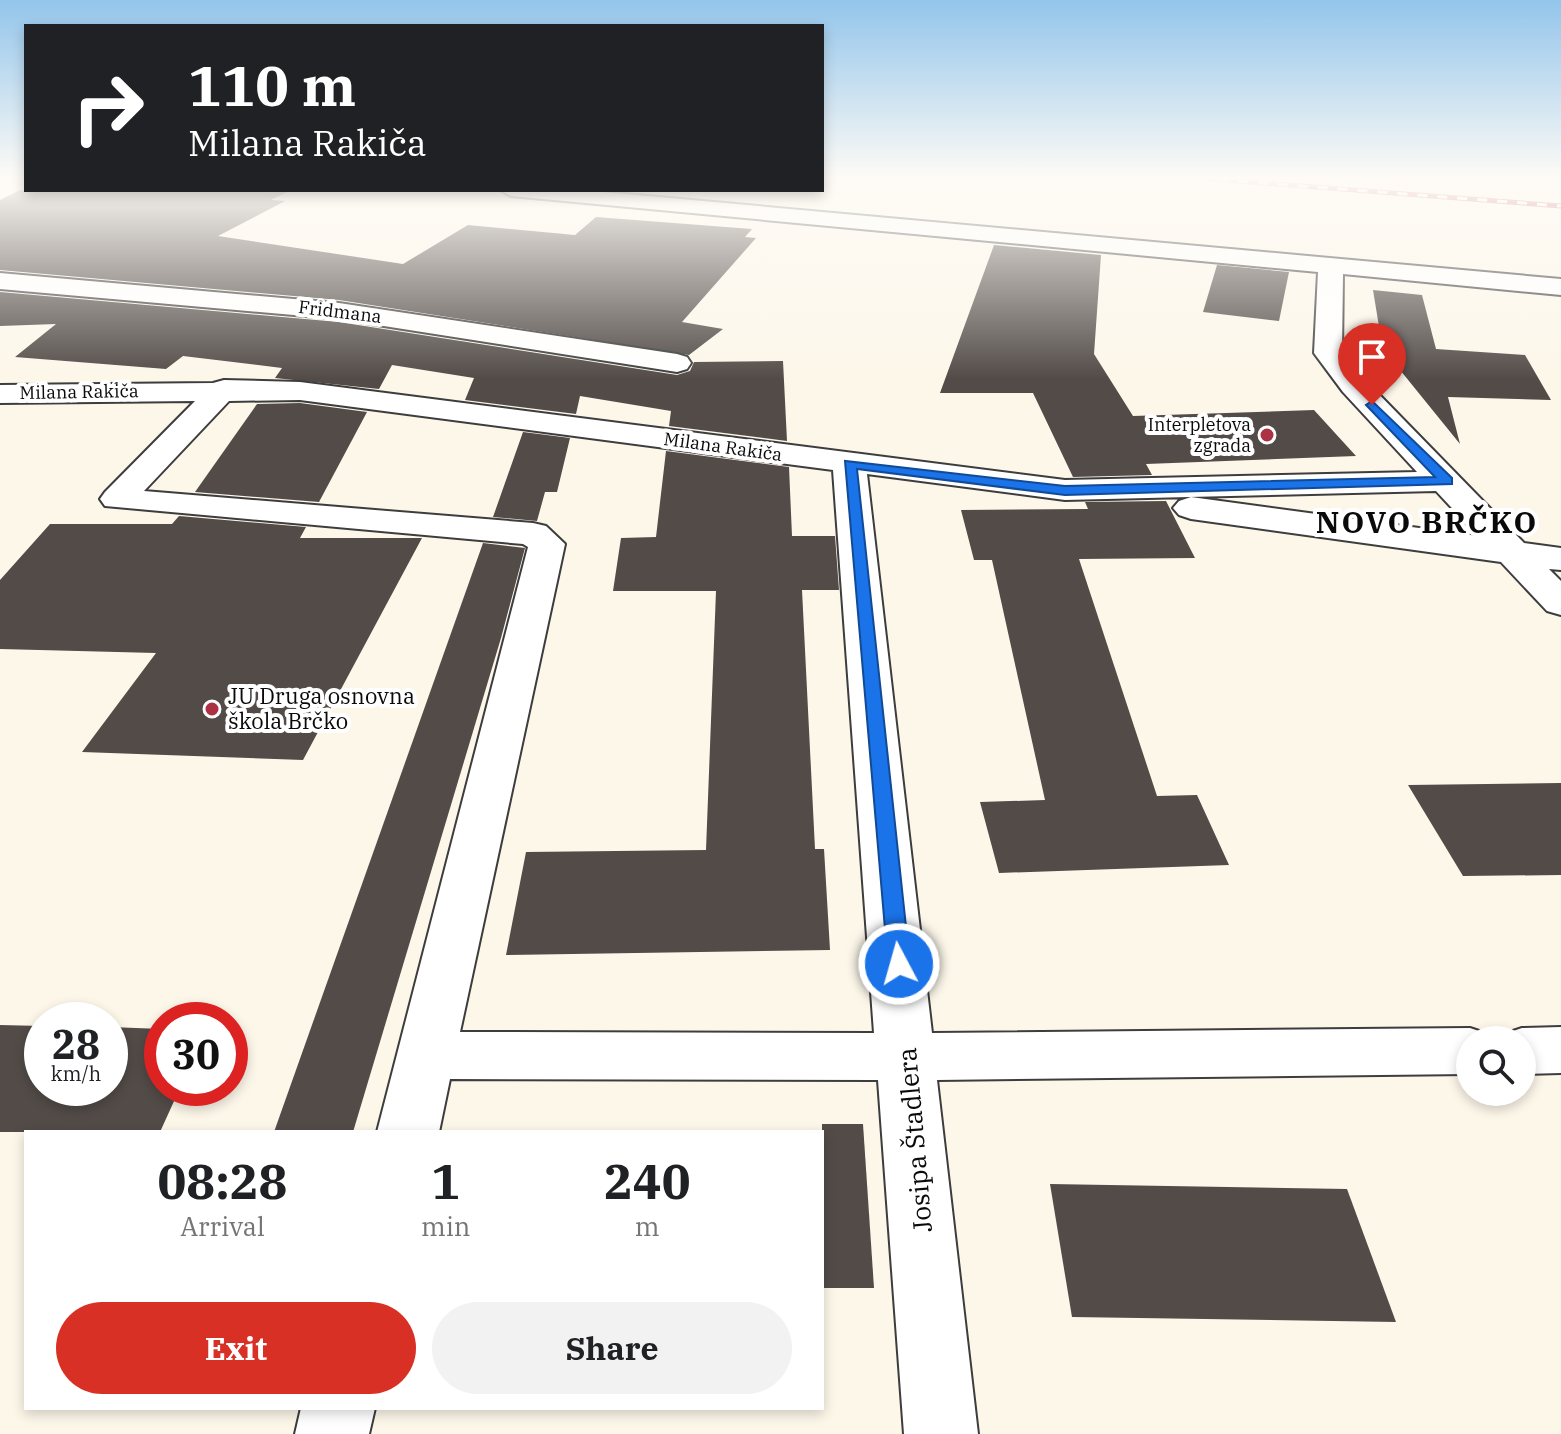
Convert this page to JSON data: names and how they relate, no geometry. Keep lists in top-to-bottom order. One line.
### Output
{"streets":{"street":["Fridmana","Milana Rakiča","Josipa Štadlera"]},"crossings":[["Milana Rakiča","Josipa Štadlera"]],"districts":["NOVO BRČKO"],"places":["Interpletova zgrada","JU Druga osnovna škola Brčko"],"page":{"turn":["110 m","Milana Rakiča"],"speed":"28 km/h","limit":"30","eta":["08:28","Arrival","1","min","240","m"],"buttons":["Exit","Share"]}}
